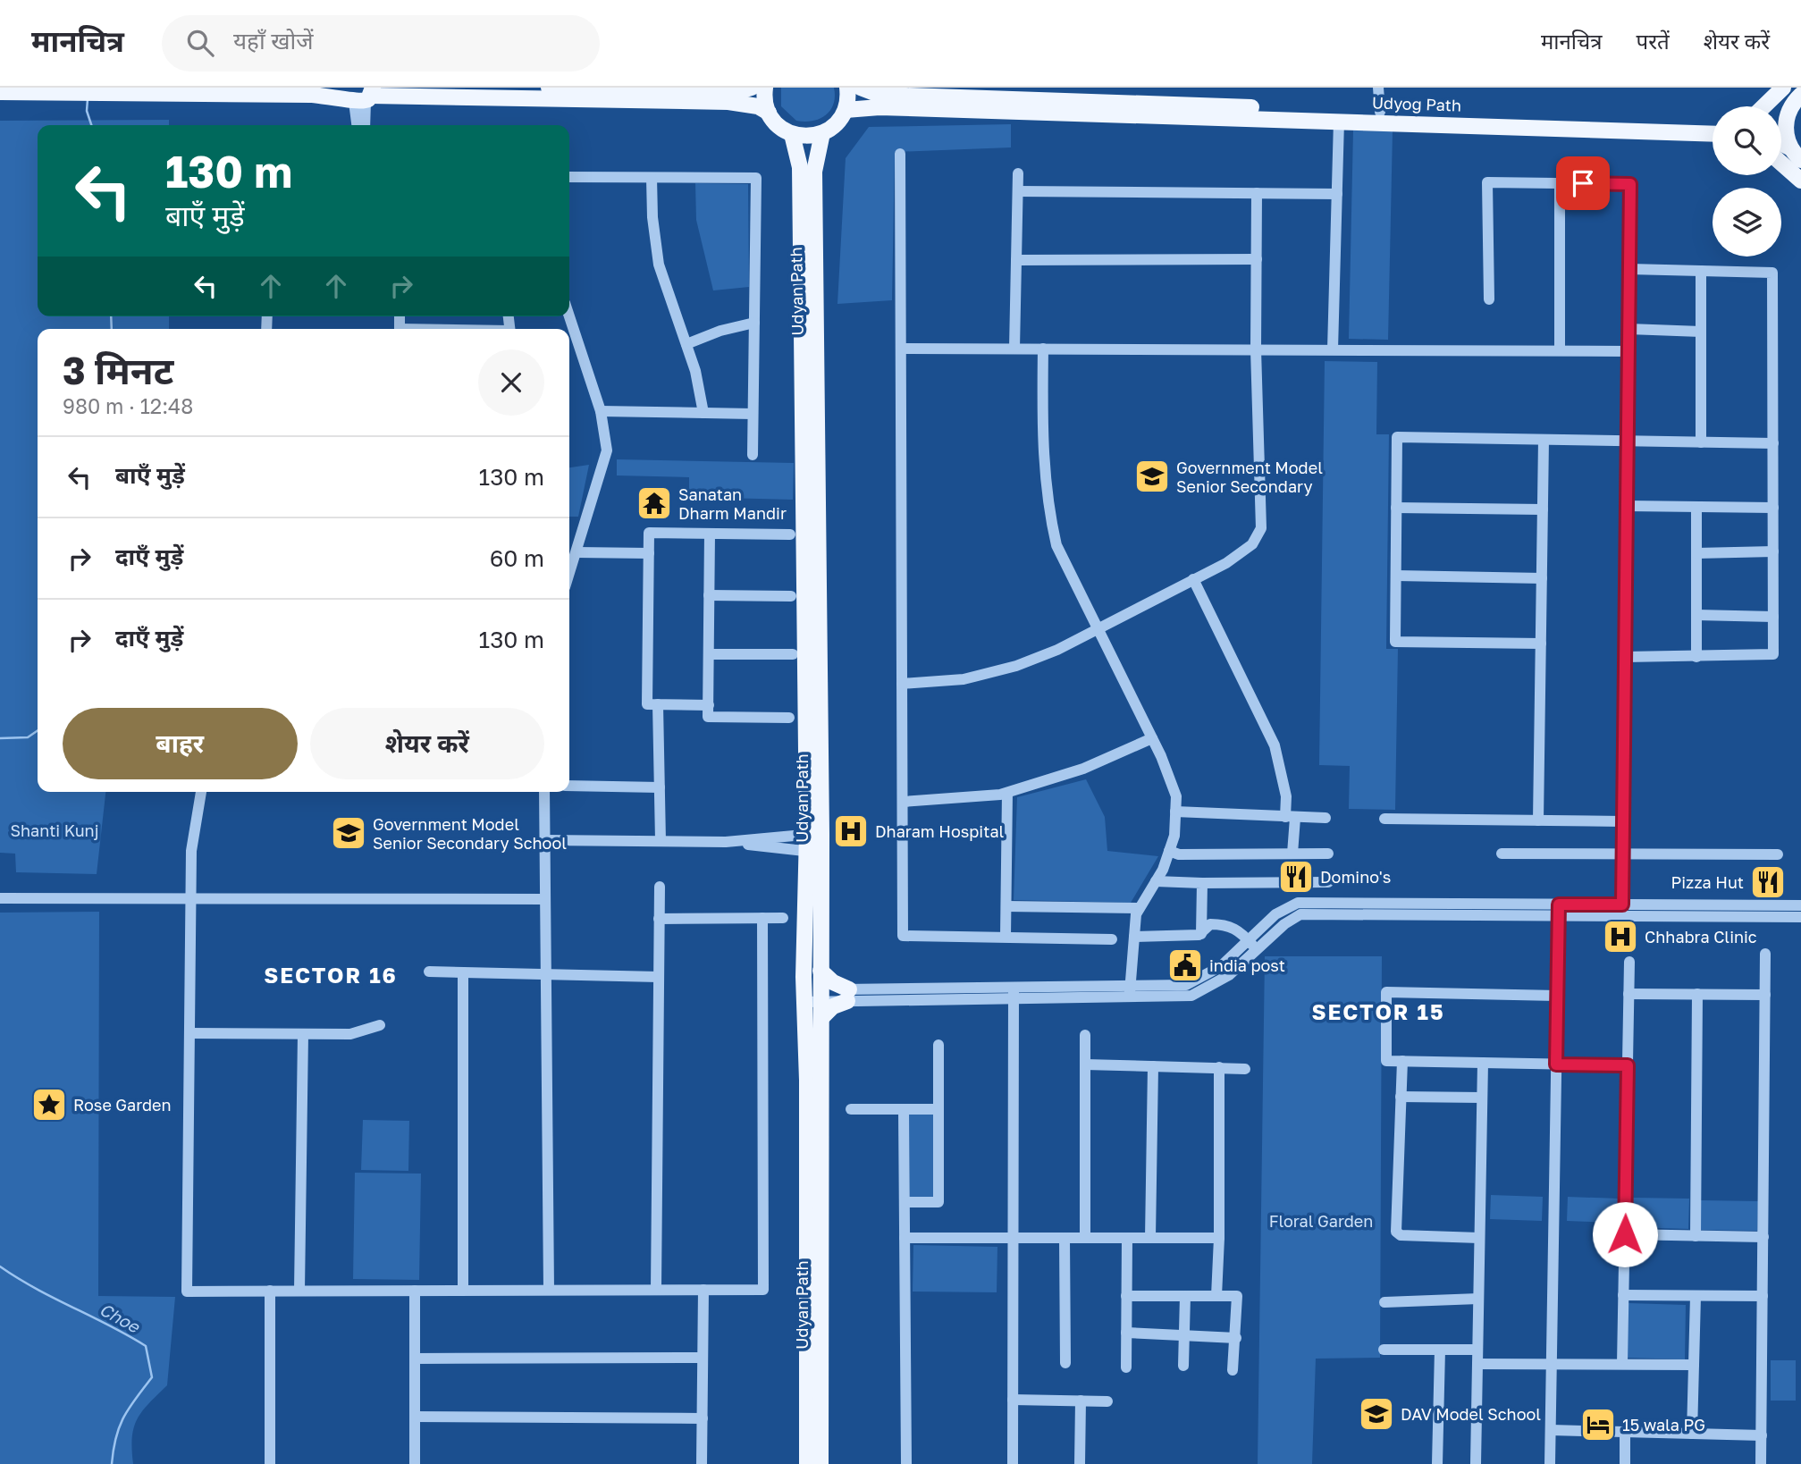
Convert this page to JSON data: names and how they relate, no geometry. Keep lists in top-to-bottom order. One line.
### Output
{"streets":{"main road":["Udyog Path","Udyan Path"]},"districts":["SECTOR 16","SECTOR 15"],"water":["Choe"],"parks":["Shanti Kunj","Floral Garden"],"places":{"school or university":["Government Model Senior Secondary","Government Model Senior Secondary School","DAV Model School"],"temple":["Sanatan Dharm Mandir"],"hospital":["Dharam Hospital","Chhabra Clinic"],"restaurant":["Domino's","Pizza Hut"],"public building":["india post"],"place":["Rose Garden"],"hotel":["15 wala PG"]},"page":{"header":"मानचित्र","search":"यहाँ खोजें","nav":["मानचित्र","परतें","शेयर करें"],"turn":["130 m","बाएँ मुड़ें"],"heading":["3 मिनट","980 m · 12:48"],"list":[{"name":"बाएँ मुड़ें","value":"130 m"},{"name":"दाएँ मुड़ें","value":"60 m"},{"name":"दाएँ मुड़ें","value":"130 m"}],"buttons":["बाहर","शेयर करें"]}}
